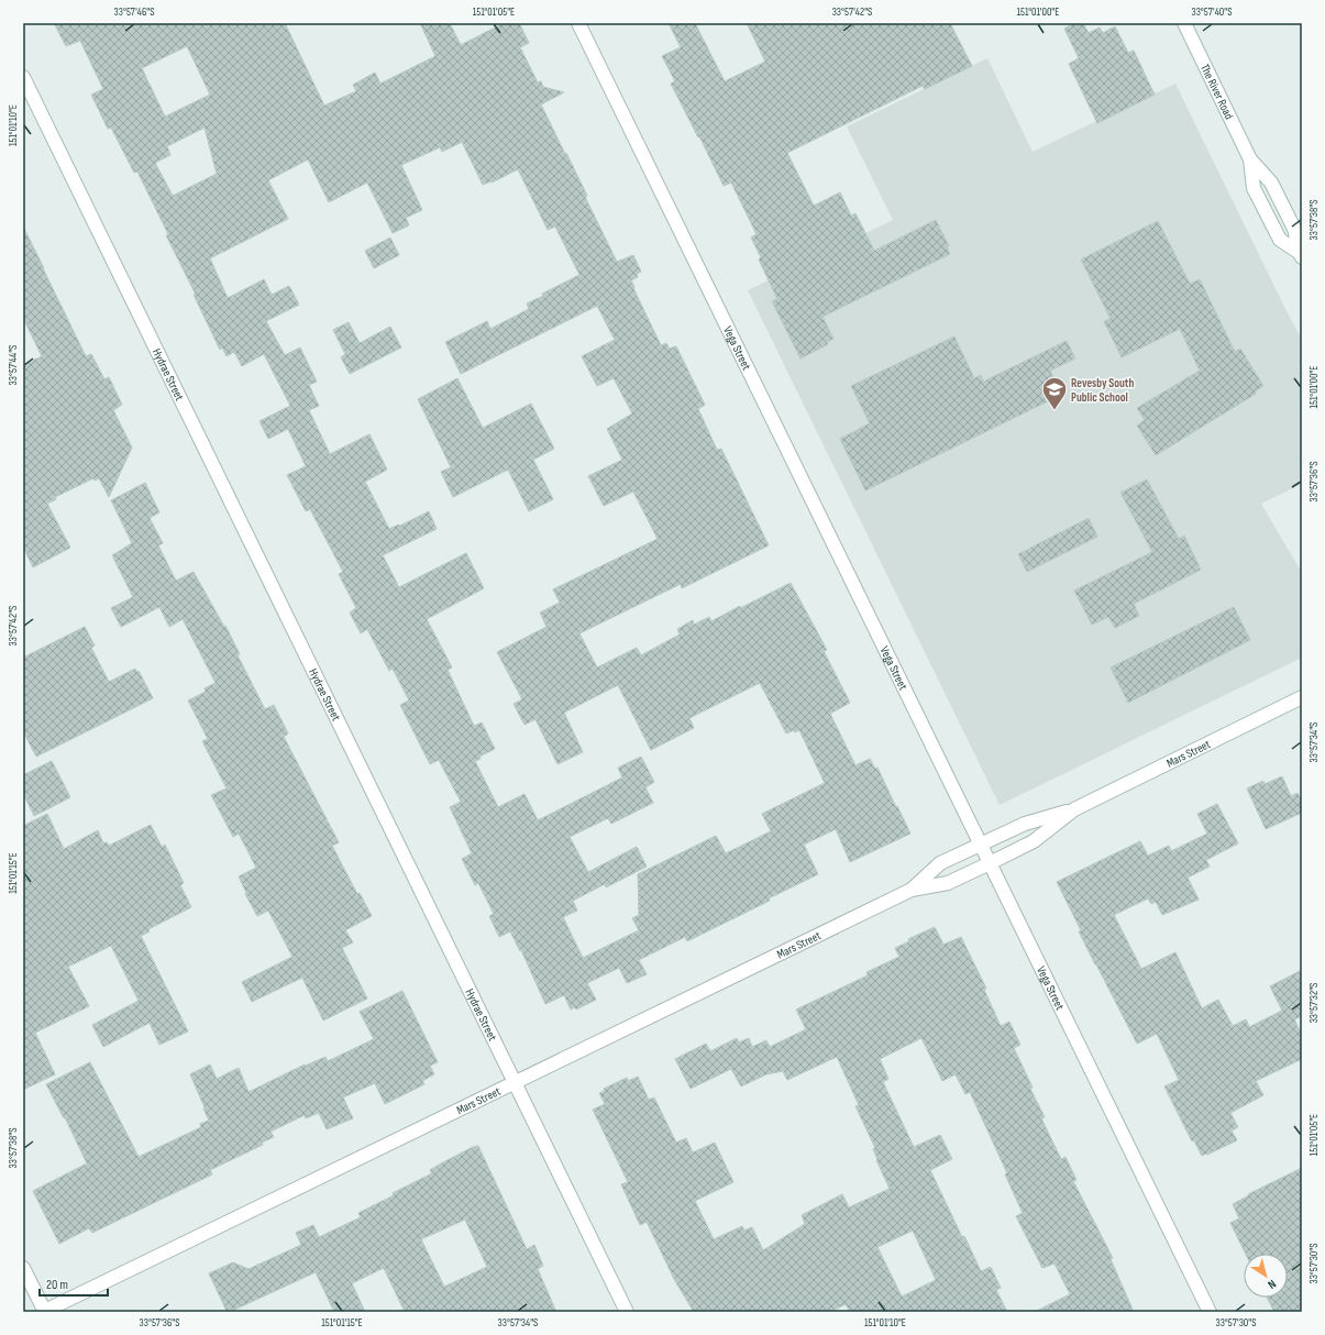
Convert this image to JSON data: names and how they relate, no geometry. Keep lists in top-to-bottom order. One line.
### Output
{"streets":{"street":["The River Road","Vega Street","Hydrae Street","Mars Street"]},"crossings":[["Vega Street","Mars Street"],["Hydrae Street","Mars Street"]],"places":{"school or university":["Revesby South Public School"]},"scale_bar":"20 m","north":"bottom right","coordinates":["33°57'46\"S","151°01'05\"E","33°57'42\"S","151°01'00\"E","33°57'40\"S","151°01'10\"E","33°57'38\"S","33°57'44\"S","33°57'36\"S","33°57'34\"S","151°01'15\"E","33°57'32\"S","33°57'30\"S"]}
